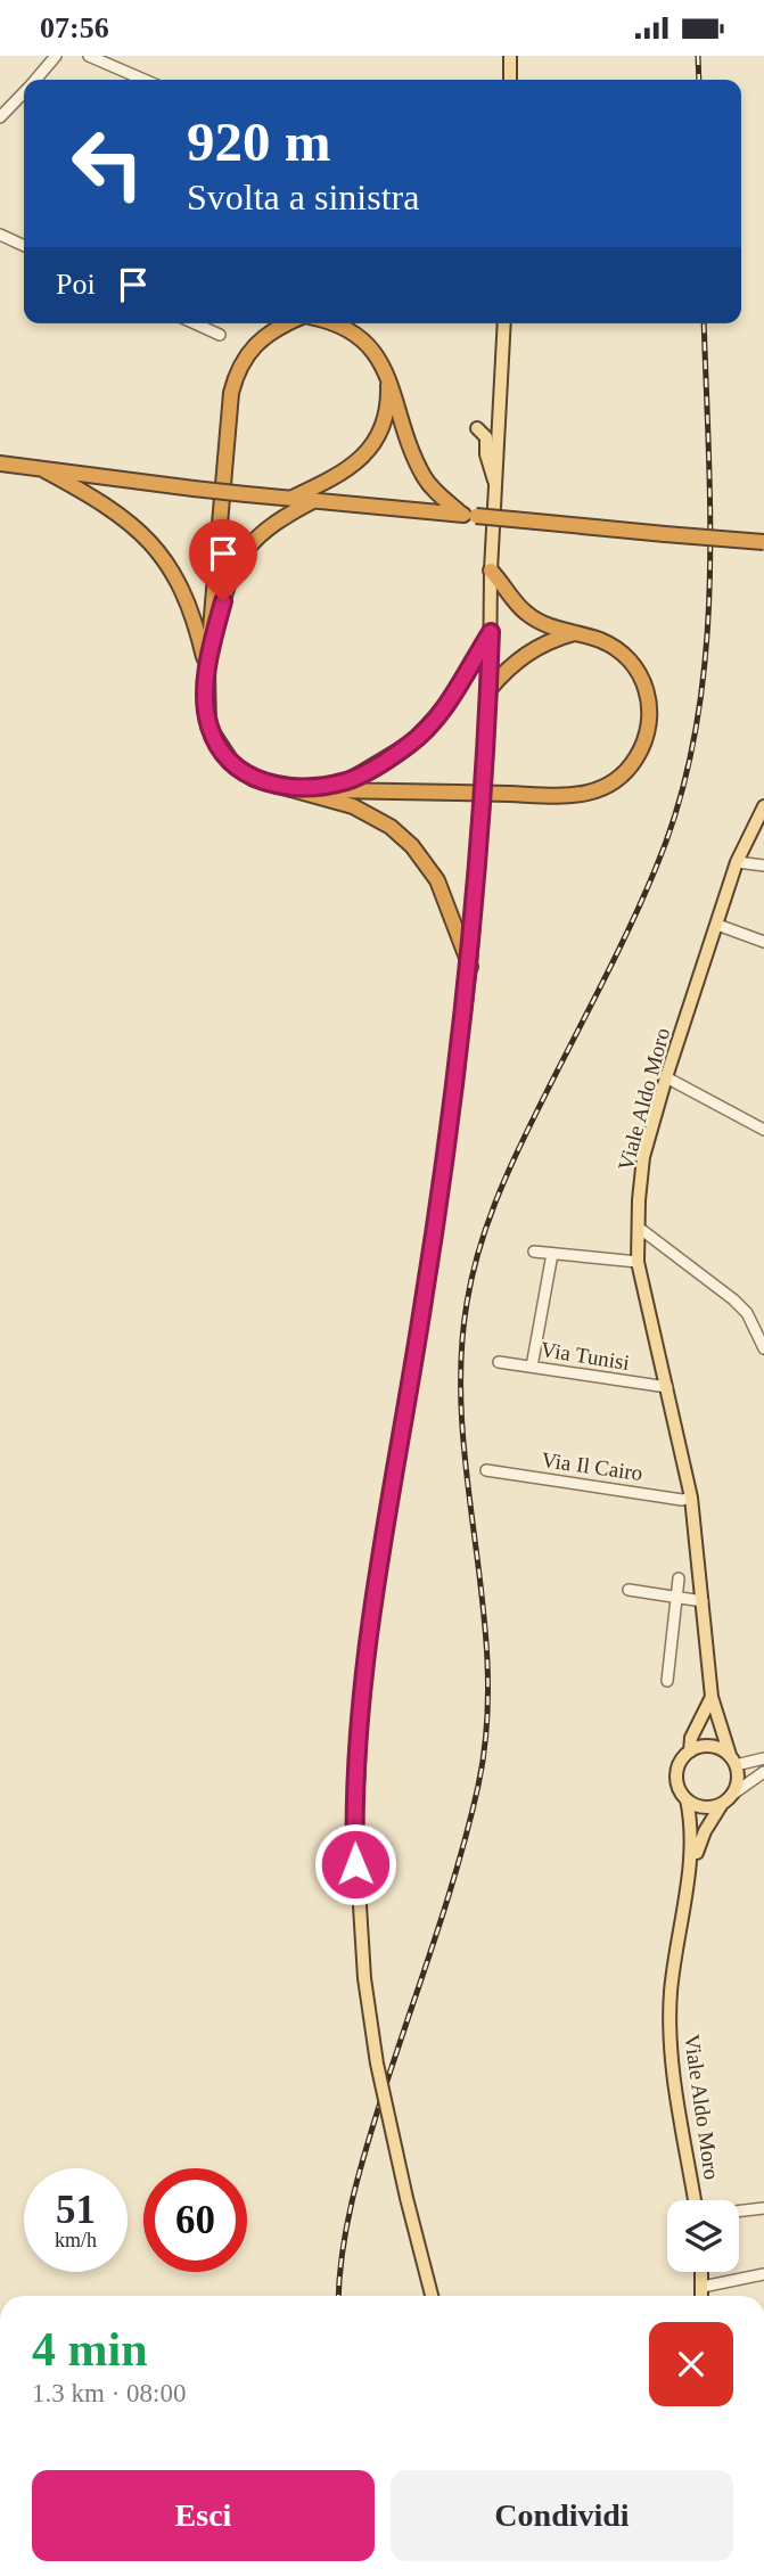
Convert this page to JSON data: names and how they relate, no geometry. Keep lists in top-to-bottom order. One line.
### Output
{"streets":{"main road":["Viale Aldo Moro"],"street":["Via Tunisi","Via Il Cairo"]},"crossings":[["Viale Aldo Moro","Via Tunisi"],["Viale Aldo Moro","Via Il Cairo"]],"page":{"status":"07:56","turn":["920 m","Svolta a sinistra"],"then":"Poi","speed":"51 km/h","limit":"60","heading":["4 min","1.3 km · 08:00"],"buttons":["Esci","Condividi"]}}
